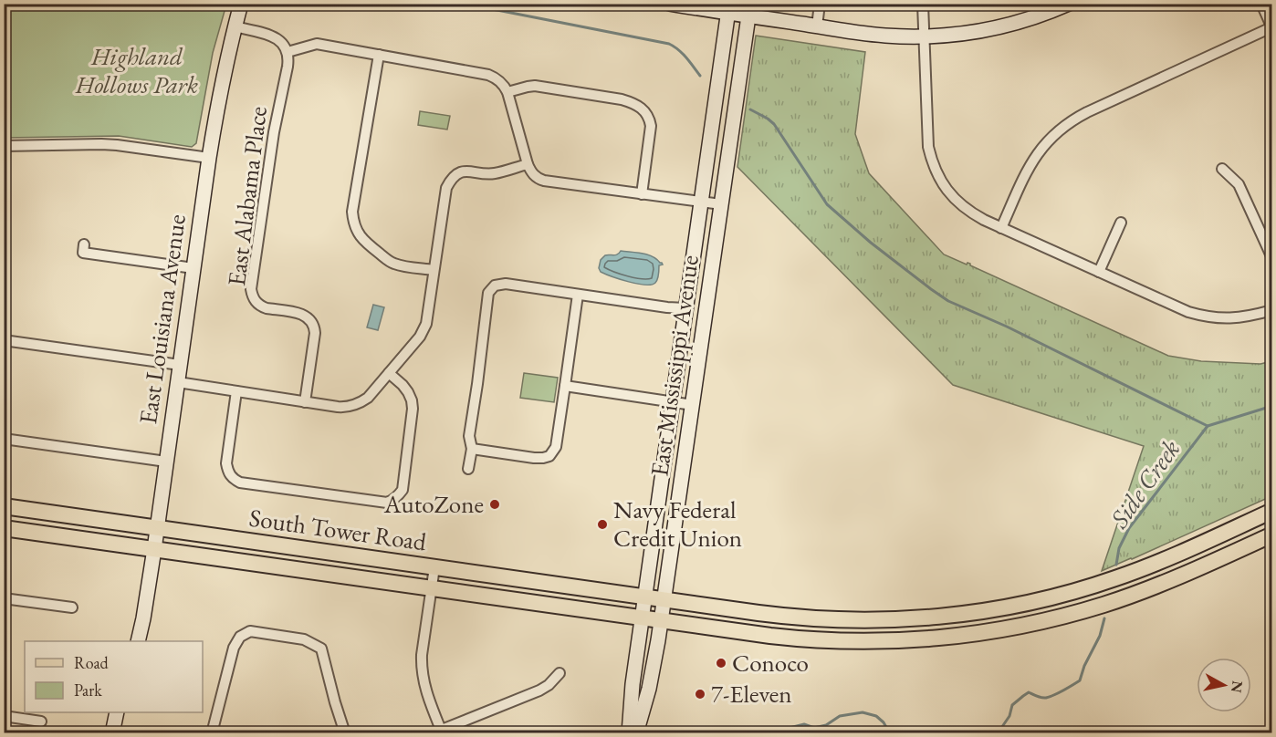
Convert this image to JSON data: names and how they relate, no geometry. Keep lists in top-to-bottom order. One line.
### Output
{"streets":{"main road":["East Louisiana Avenue","East Mississippi Avenue","South Tower Road"],"street":["East Alabama Place"]},"crossings":[["East Louisiana Avenue","South Tower Road"],["East Mississippi Avenue","South Tower Road"]],"water":["Side Creek"],"parks":["Highland Hollows Park"],"places":["AutoZone","Navy Federal Credit Union","Conoco","7-Eleven"],"legend":["Road","Park"],"north":"right"}
